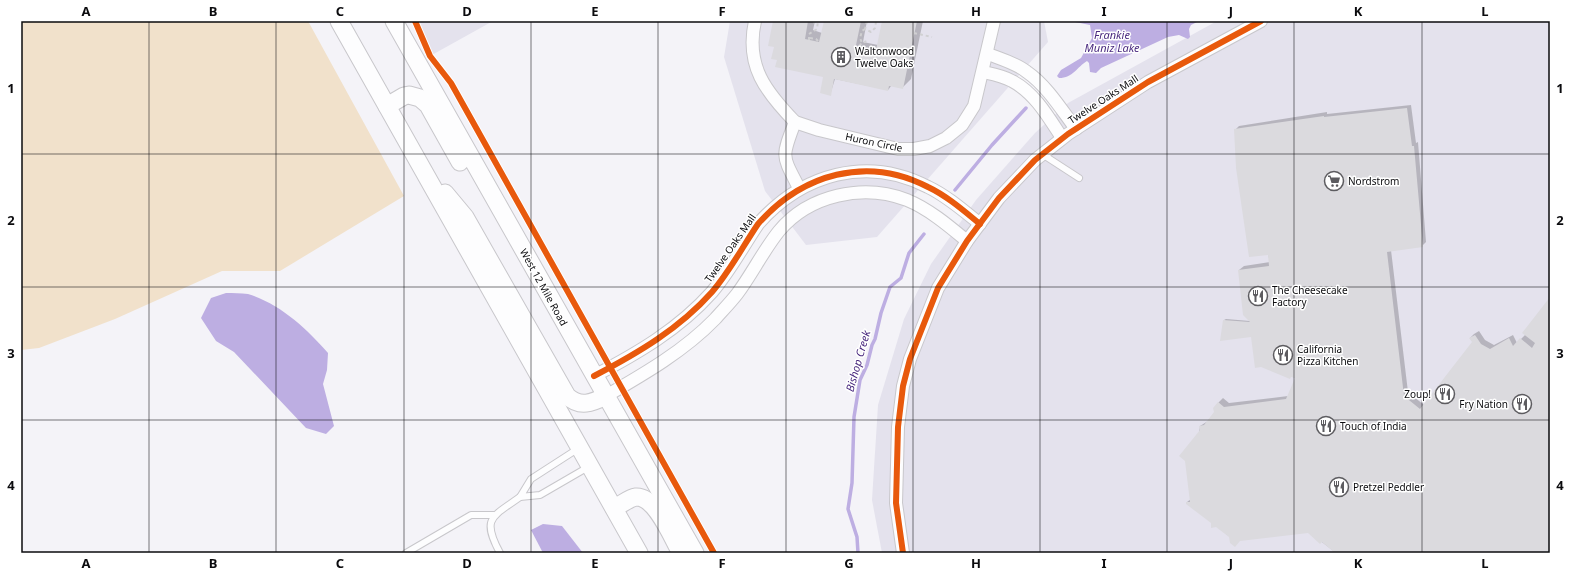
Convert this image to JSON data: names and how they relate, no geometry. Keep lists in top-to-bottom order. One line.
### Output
{"streets":{"main road":["West 12 Mile Road"],"street":["Twelve Oaks Mall","Huron Circle"]},"crossings":[["Twelve Oaks Mall","West 12 Mile Road"]],"water":["Frankie Muniz Lake","Bishop Creek"],"places":{"building":["Waltonwood Twelve Oaks"],"supermarket":["Nordstrom"],"restaurant":["The Cheesecake Factory","California Pizza Kitchen","Zoup!","Fry Nation","Touch of India","Pretzel Peddler"]},"grid":{"columns":["A","B","C","D","E","F","G","H","I","J","K","L"],"rows":["1","2","3","4"]}}
